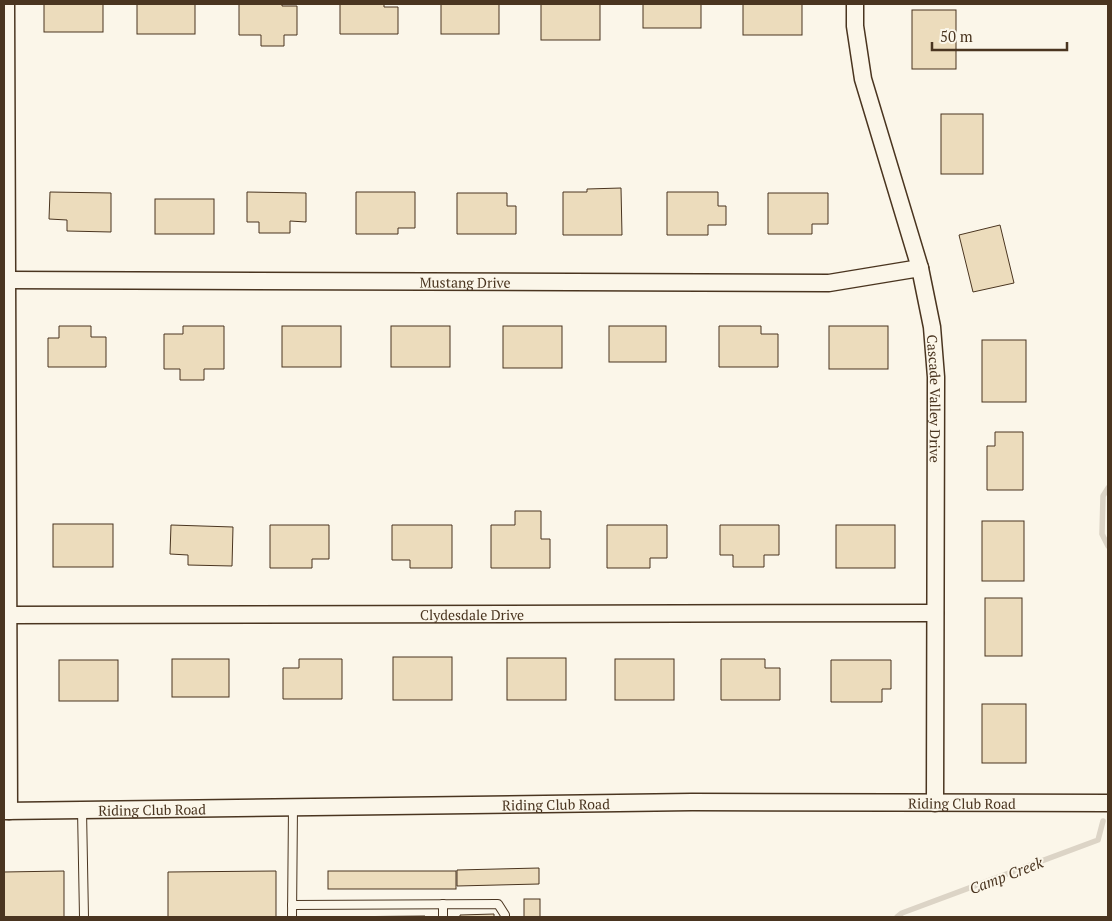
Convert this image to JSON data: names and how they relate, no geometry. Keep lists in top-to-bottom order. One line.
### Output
{"streets":{"street":["Mustang Drive","Cascade Valley Drive","Clydesdale Drive","Riding Club Road"]},"crossings":[["Mustang Drive","Cascade Valley Drive"],["Cascade Valley Drive","Clydesdale Drive"],["Cascade Valley Drive","Riding Club Road"]],"water":["Camp Creek"],"scale_bar":"50 m"}
